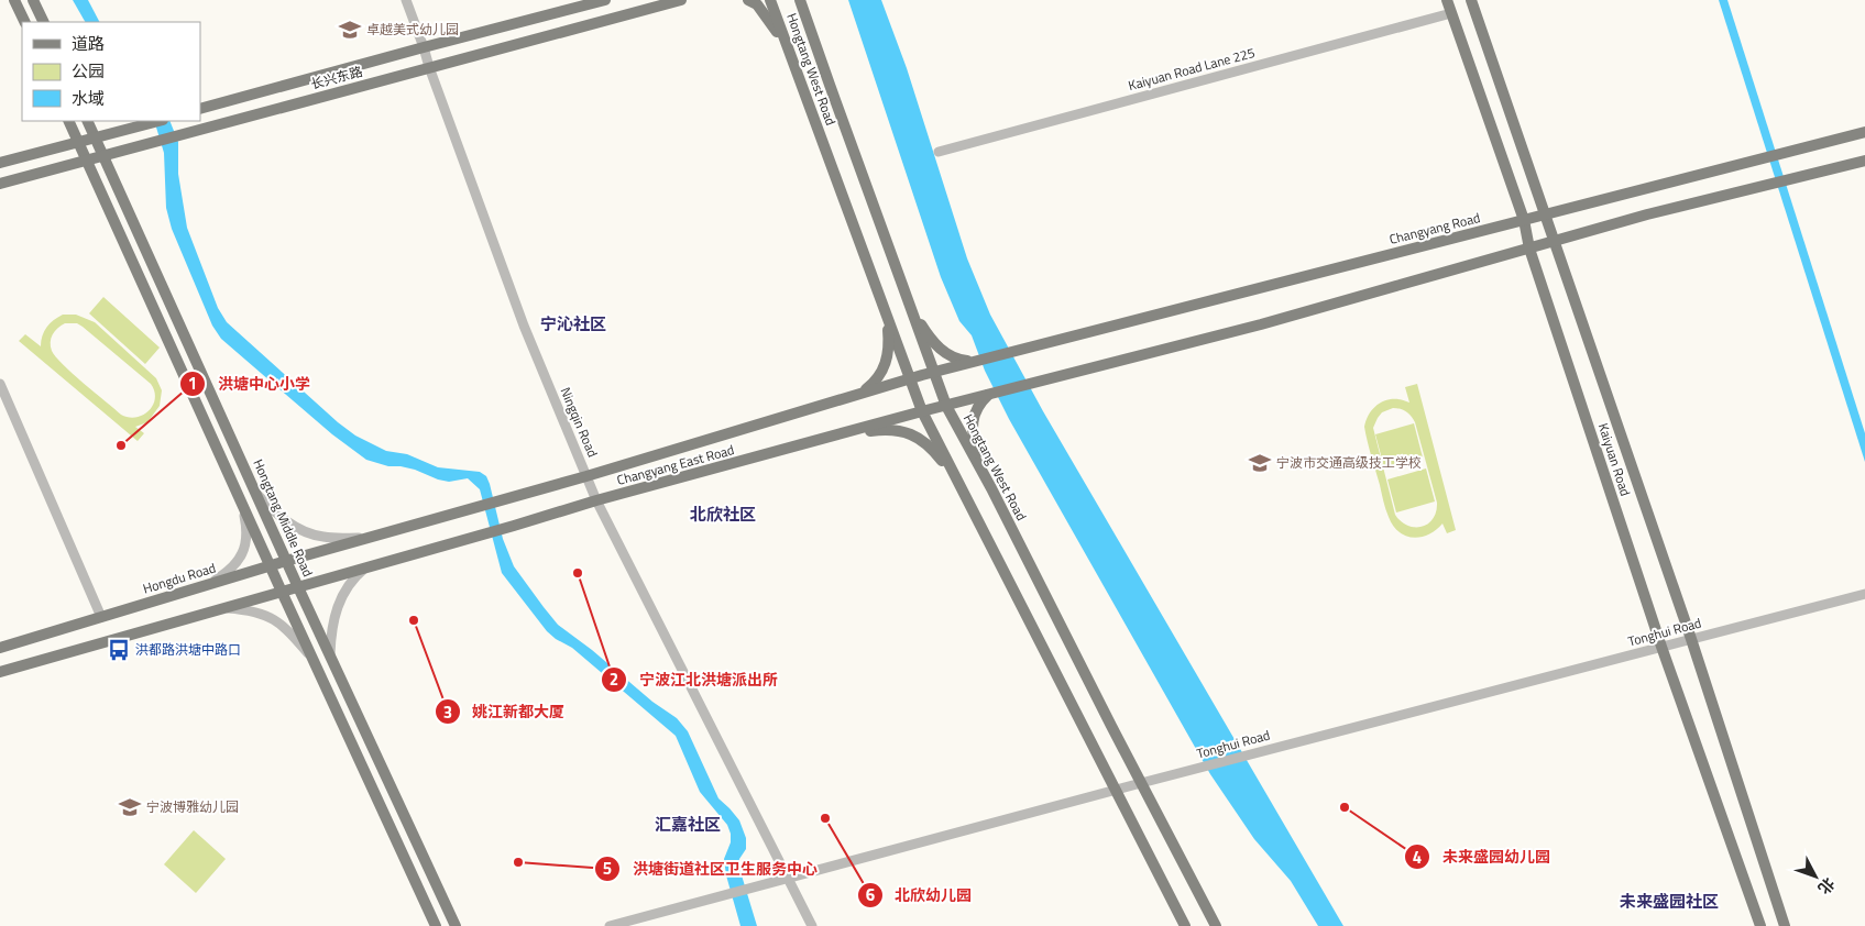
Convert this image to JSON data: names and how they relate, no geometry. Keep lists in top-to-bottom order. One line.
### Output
{"streets":{"main road":["Hongtang West Road","长兴东路","Changyang Road","Kaiyuan Road","Changyang East Road","Hongtang Middle Road","Hongdu Road"],"street":["Kaiyuan Road Lane 225","Ningqin Road","Tonghui Road"]},"crossings":[["Hongtang West Road","Changyang East Road"],["Hongtang West Road","Tonghui Road"],["Kaiyuan Road Lane 225","Kaiyuan Road"],["长兴东路","Ningqin Road"],["长兴东路","Hongtang Middle Road"],["Changyang Road","Kaiyuan Road"],["Changyang Road","Changyang East Road"],["Ningqin Road","Changyang East Road"],["Ningqin Road","Tonghui Road"],["Kaiyuan Road","Changyang East Road"],["Kaiyuan Road","Tonghui Road"],["Changyang East Road","Hongdu Road"],["Hongtang Middle Road","Hongdu Road"]],"districts":["宁沁社区","北欣社区","汇嘉社区","未来盛园社区"],"places":{"school or university":["卓越美式幼儿园","宁波市交通高级技工学校","宁波博雅幼儿园"],"other":["洪塘中心小学","宁波江北洪塘派出所","姚江新都大厦","未来盛园幼儿园","北欣幼儿园","洪塘街道社区卫生服务中心"],"bus stop":["洪都路洪塘中路口"]},"legend":["道路","公园","水域"],"north":"bottom right"}
